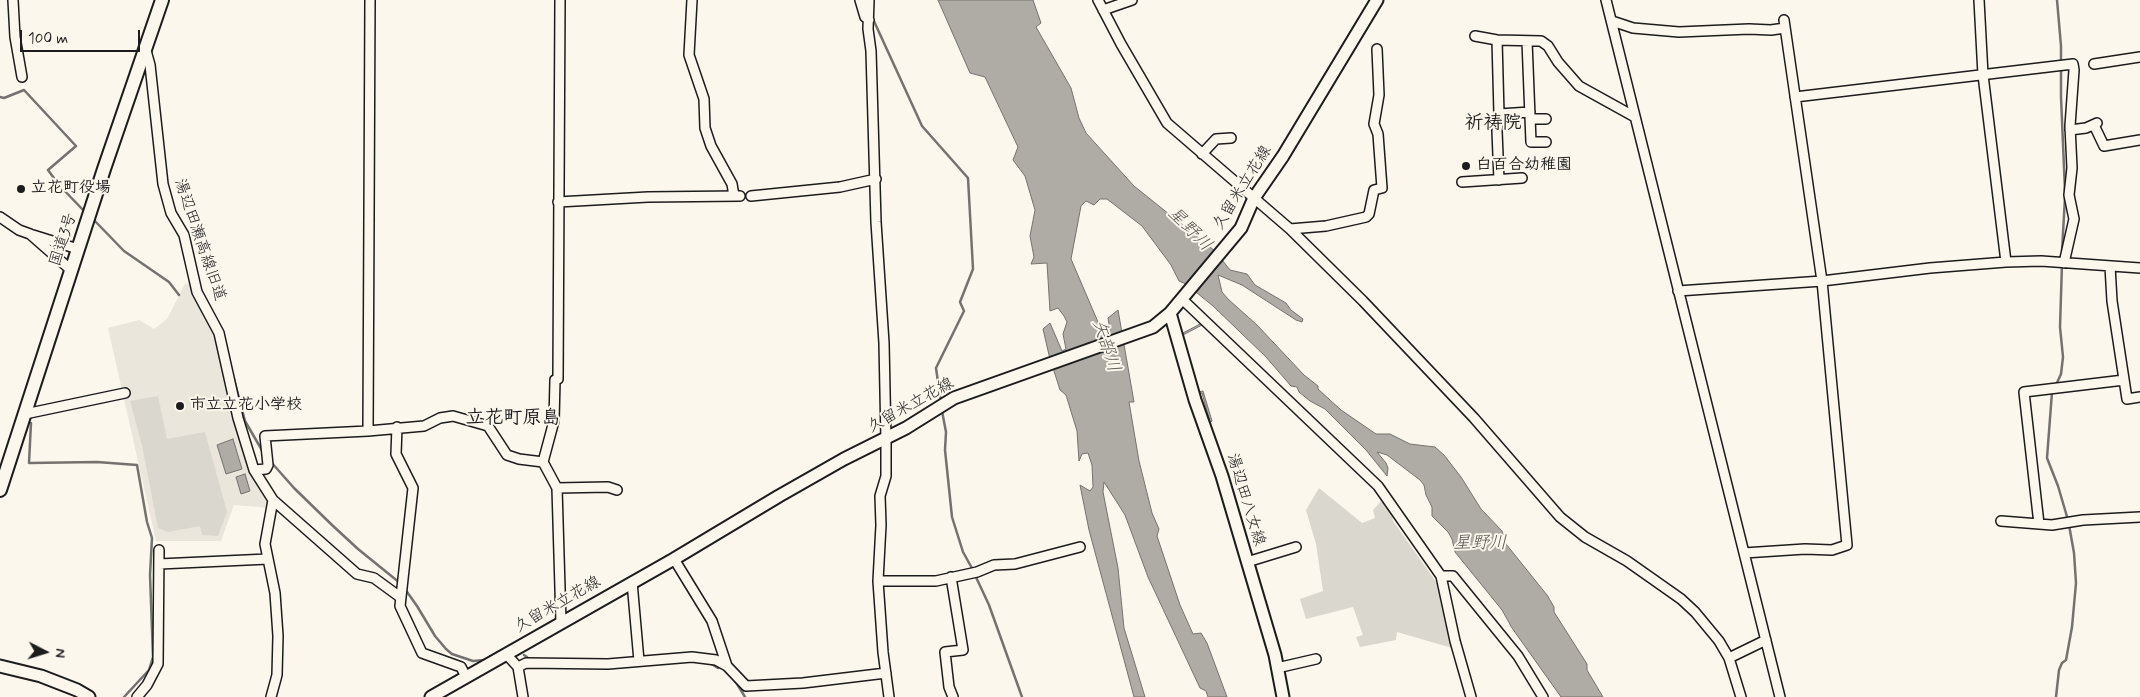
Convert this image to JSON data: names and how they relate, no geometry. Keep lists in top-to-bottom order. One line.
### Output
{"streets":{"highway":["国道3号"],"main road":["久留米立花線","湯辺田八女線"],"street":["湯辺田瀬高線旧道"]},"crossings":[["久留米立花線","湯辺田八女線"],["国道3号","湯辺田瀬高線旧道"]],"districts":["祈祷院","立花町原島"],"water":["星野川","矢部川"],"places":["白百合幼稚園","立花町役場","市立立花小学校"],"scale_bar":"100 m","north":"right"}
